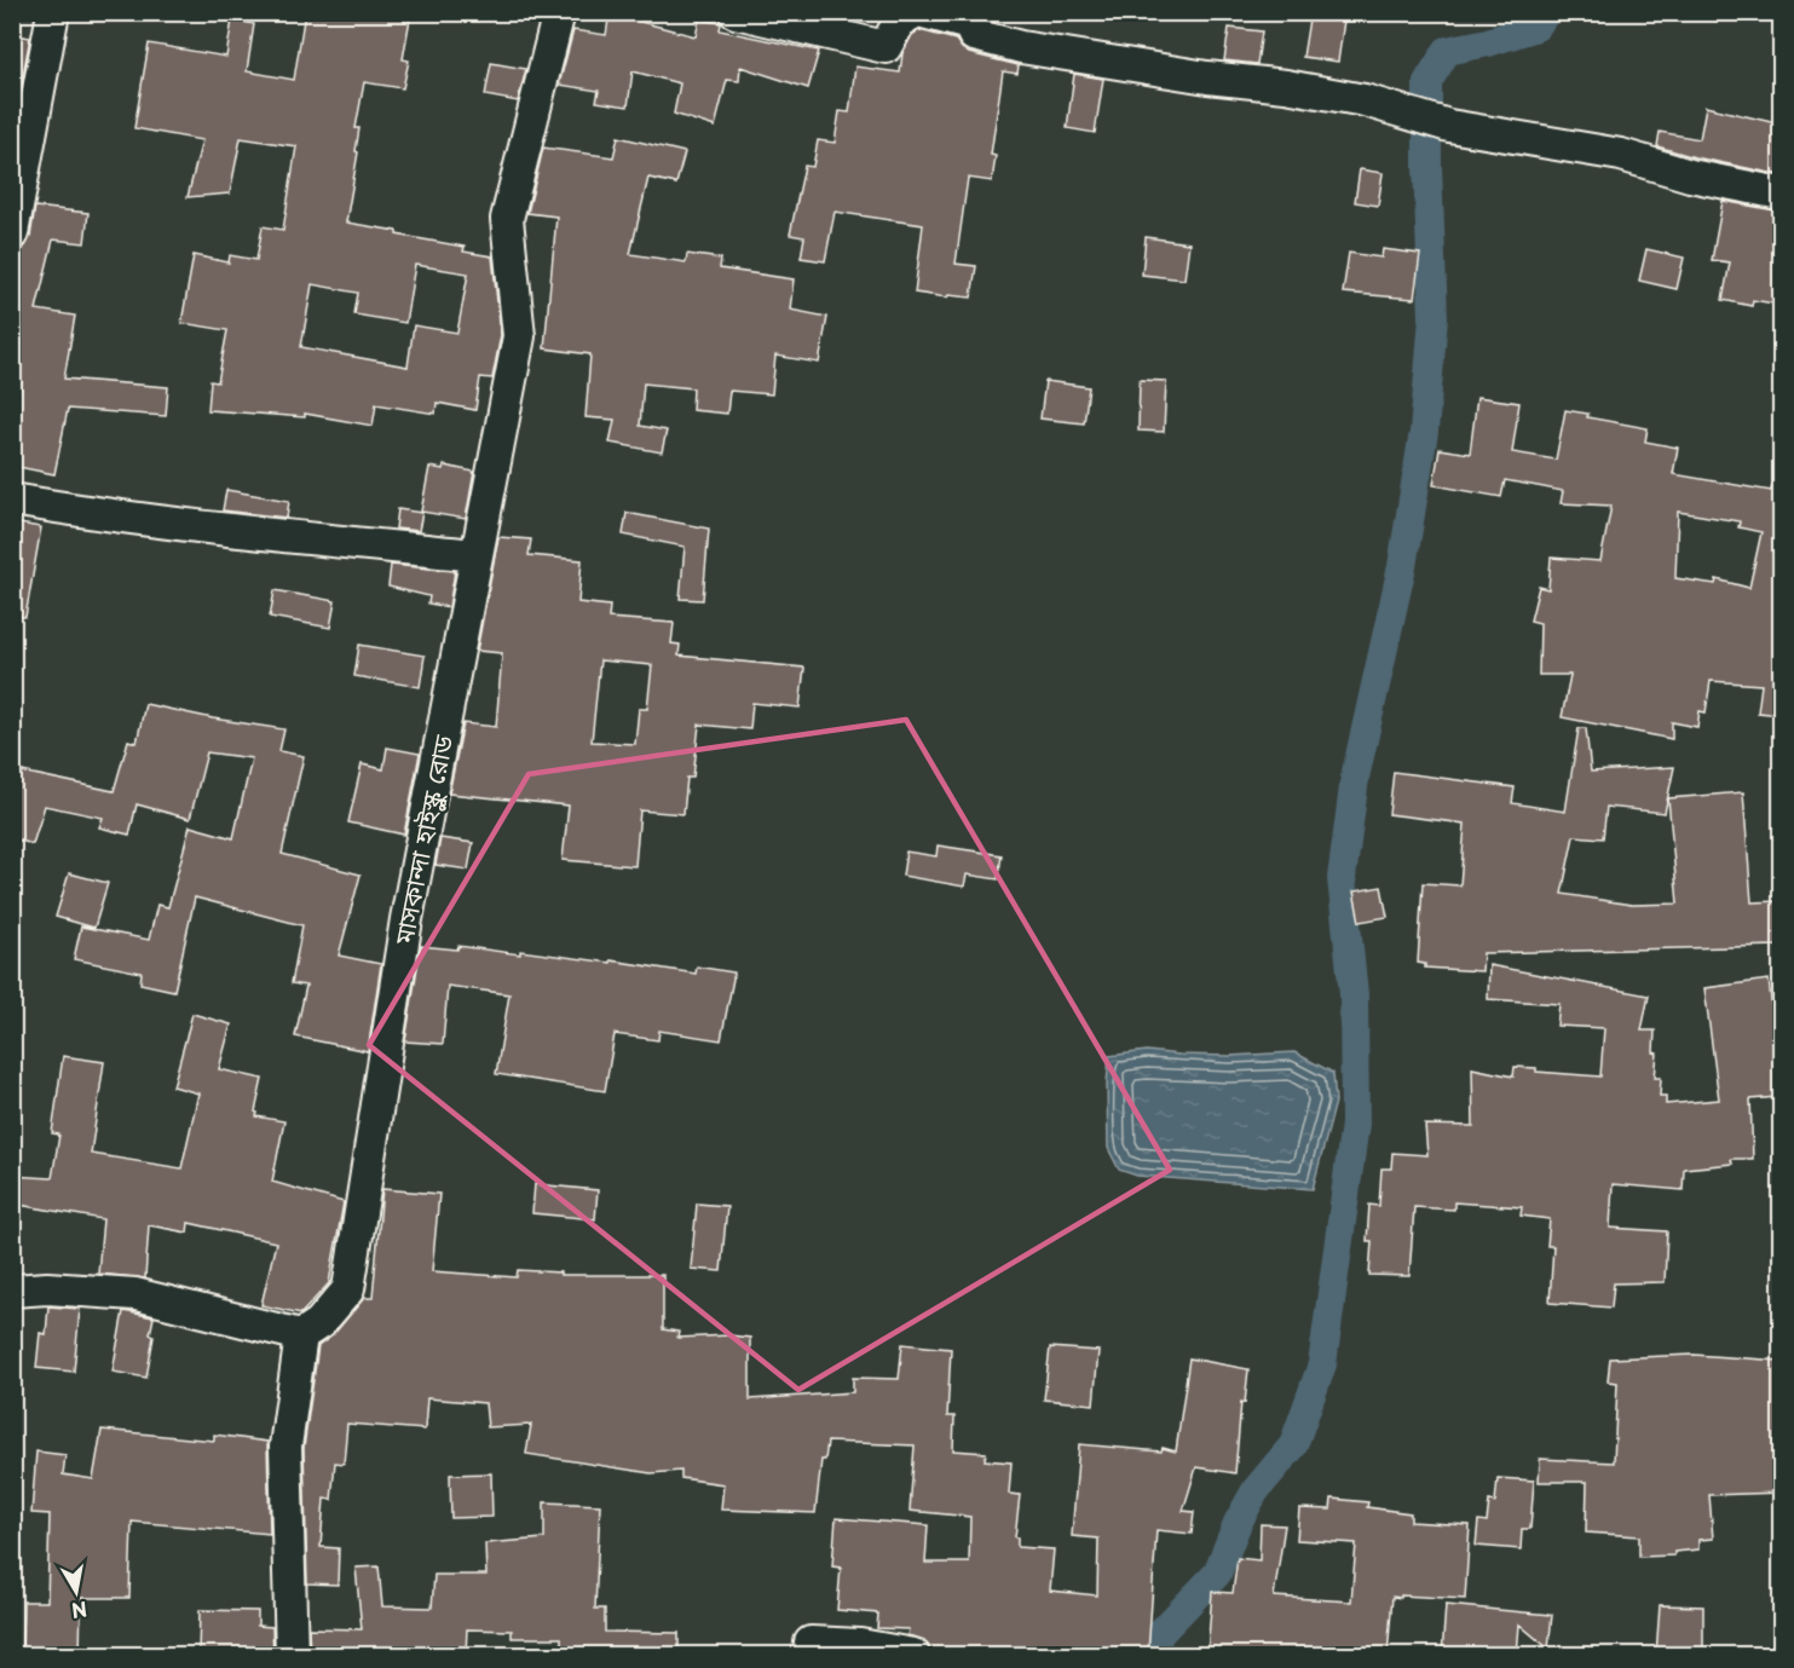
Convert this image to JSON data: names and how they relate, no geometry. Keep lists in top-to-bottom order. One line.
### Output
{"streets":{"street":["মাসকান্দা হাইস্কুল রোড"]},"north":"bottom"}
